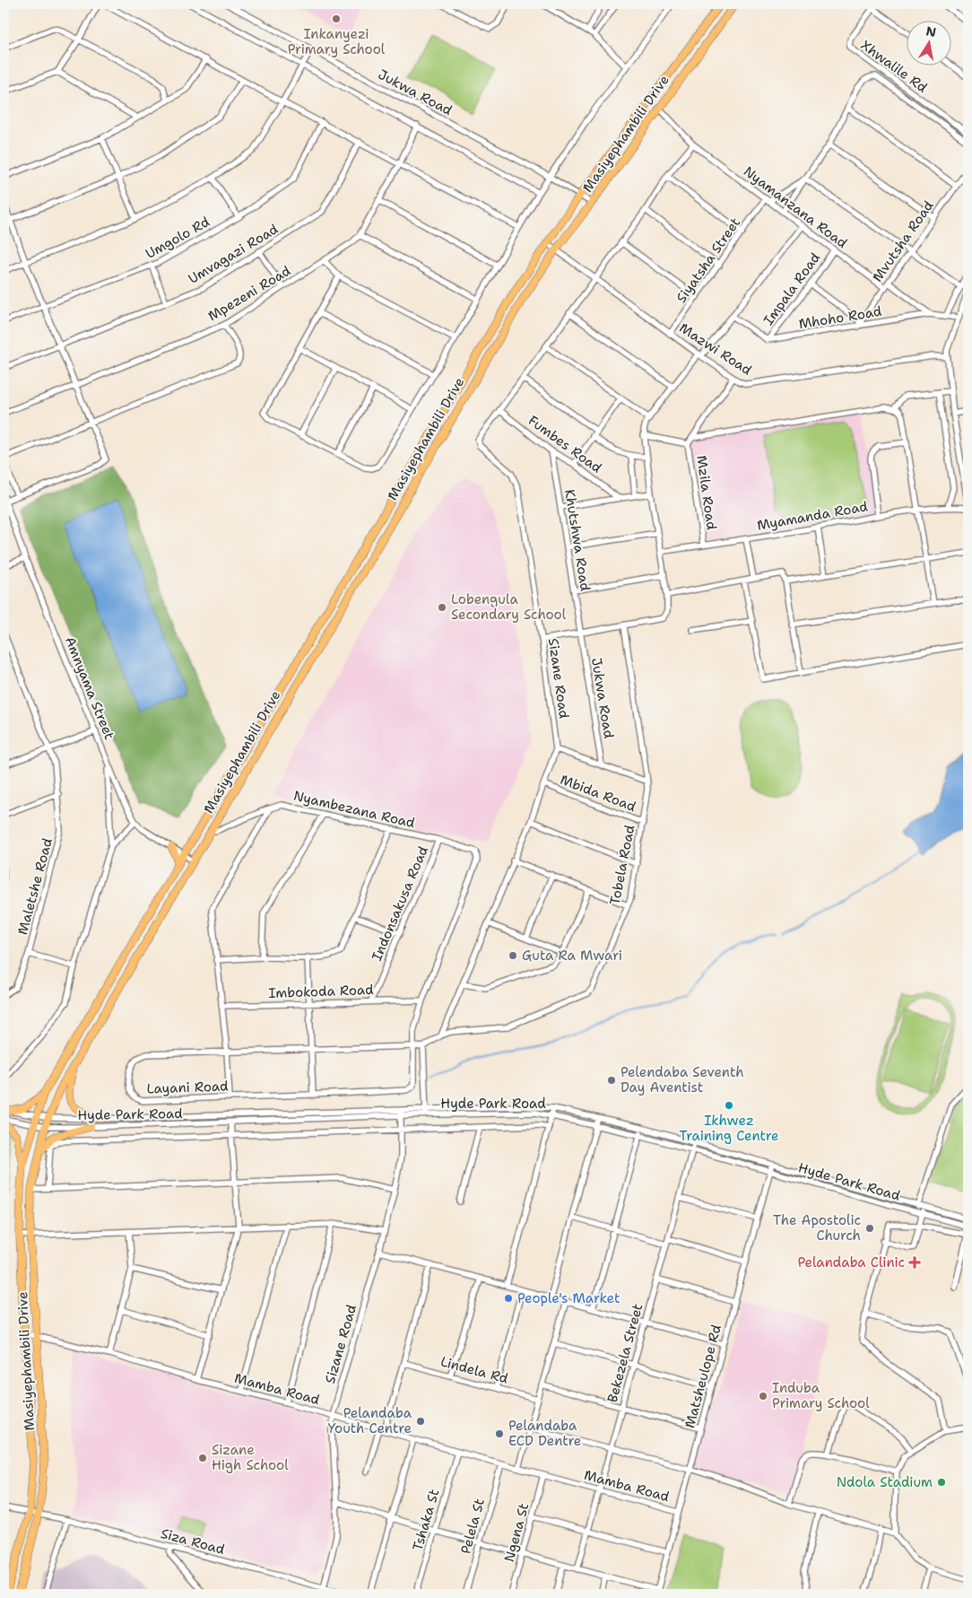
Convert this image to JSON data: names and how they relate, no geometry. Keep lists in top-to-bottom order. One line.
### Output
{"streets":{"main road":["Masiyephambili Drive"],"street":["Xhwalile Rd","Jukwa Road","Nyamanzana Road","Umgolo Rd","Mvutsha Road","Umvagazi Road","Siyatsha Street","Impala Road","Mpezeni Road","Mhoho Road","Mazwi Road","Fumbes Road","Mzila Road","Myamanda Road","Khutshwa Road","Sizane Road","Amnyama Street","Mbida Road","Nyambezana Road","Tobela Road","Maletshe Road","Indonsakusa Road","Imbokoda Road","Layani Road","Hyde Park Road","Bekezela Street","Lindela Rd","Matsheulope Rd","Mamba Road","Tshaka St","Pelela St","Ngena St","Siza Road"]},"crossings":[["Jukwa Road","Masiyephambili Drive"],["Jukwa Road","Khutshwa Road"],["Masiyephambili Drive","Nyamanzana Road"],["Masiyephambili Drive","Mazwi Road"],["Masiyephambili Drive","Amnyama Street"],["Masiyephambili Drive","Nyambezana Road"],["Masiyephambili Drive","Hyde Park Road"],["Masiyephambili Drive","Mamba Road"],["Masiyephambili Drive","Siza Road"],["Nyamanzana Road","Mvutsha Road"],["Nyamanzana Road","Siyatsha Street"],["Nyamanzana Road","Impala Road"],["Nyamanzana Road","Sizane Road"],["Mvutsha Road","Mhoho Road"],["Siyatsha Street","Mazwi Road"],["Impala Road","Mhoho Road"],["Mazwi Road","Mzila Road"],["Mazwi Road","Sizane Road"],["Fumbes Road","Khutshwa Road"],["Fumbes Road","Sizane Road"],["Mzila Road","Myamanda Road"],["Sizane Road","Mbida Road"],["Sizane Road","Tobela Road"],["Sizane Road","Hyde Park Road"],["Sizane Road","Mamba Road"],["Sizane Road","Siza Road"],["Mbida Road","Tobela Road"],["Nyambezana Road","Indonsakusa Road"],["Nyambezana Road","Imbokoda Road"],["Nyambezana Road","Layani Road"],["Tobela Road","Layani Road"],["Indonsakusa Road","Imbokoda Road"],["Hyde Park Road","Bekezela Street"],["Hyde Park Road","Matsheulope Rd"],["Bekezela Street","Mamba Road"],["Matsheulope Rd","Mamba Road"],["Mamba Road","Tshaka St"],["Mamba Road","Pelela St"],["Mamba Road","Ngena St"]],"places":{"other":["Inkanyezi Primary School","Lobengula Secondary School","Guta Ra Mwari","Pelendaba Seventh Day Aventist","Ikhwez Training Centre","The Apostolic Church","People's Market","Induba Primary School","Pelandaba Youth Centre","Pelandaba ECD Dentre","Sizane High School","Ndola Stadium"],"health":["Pelandaba Clinic"]},"north":"top"}
